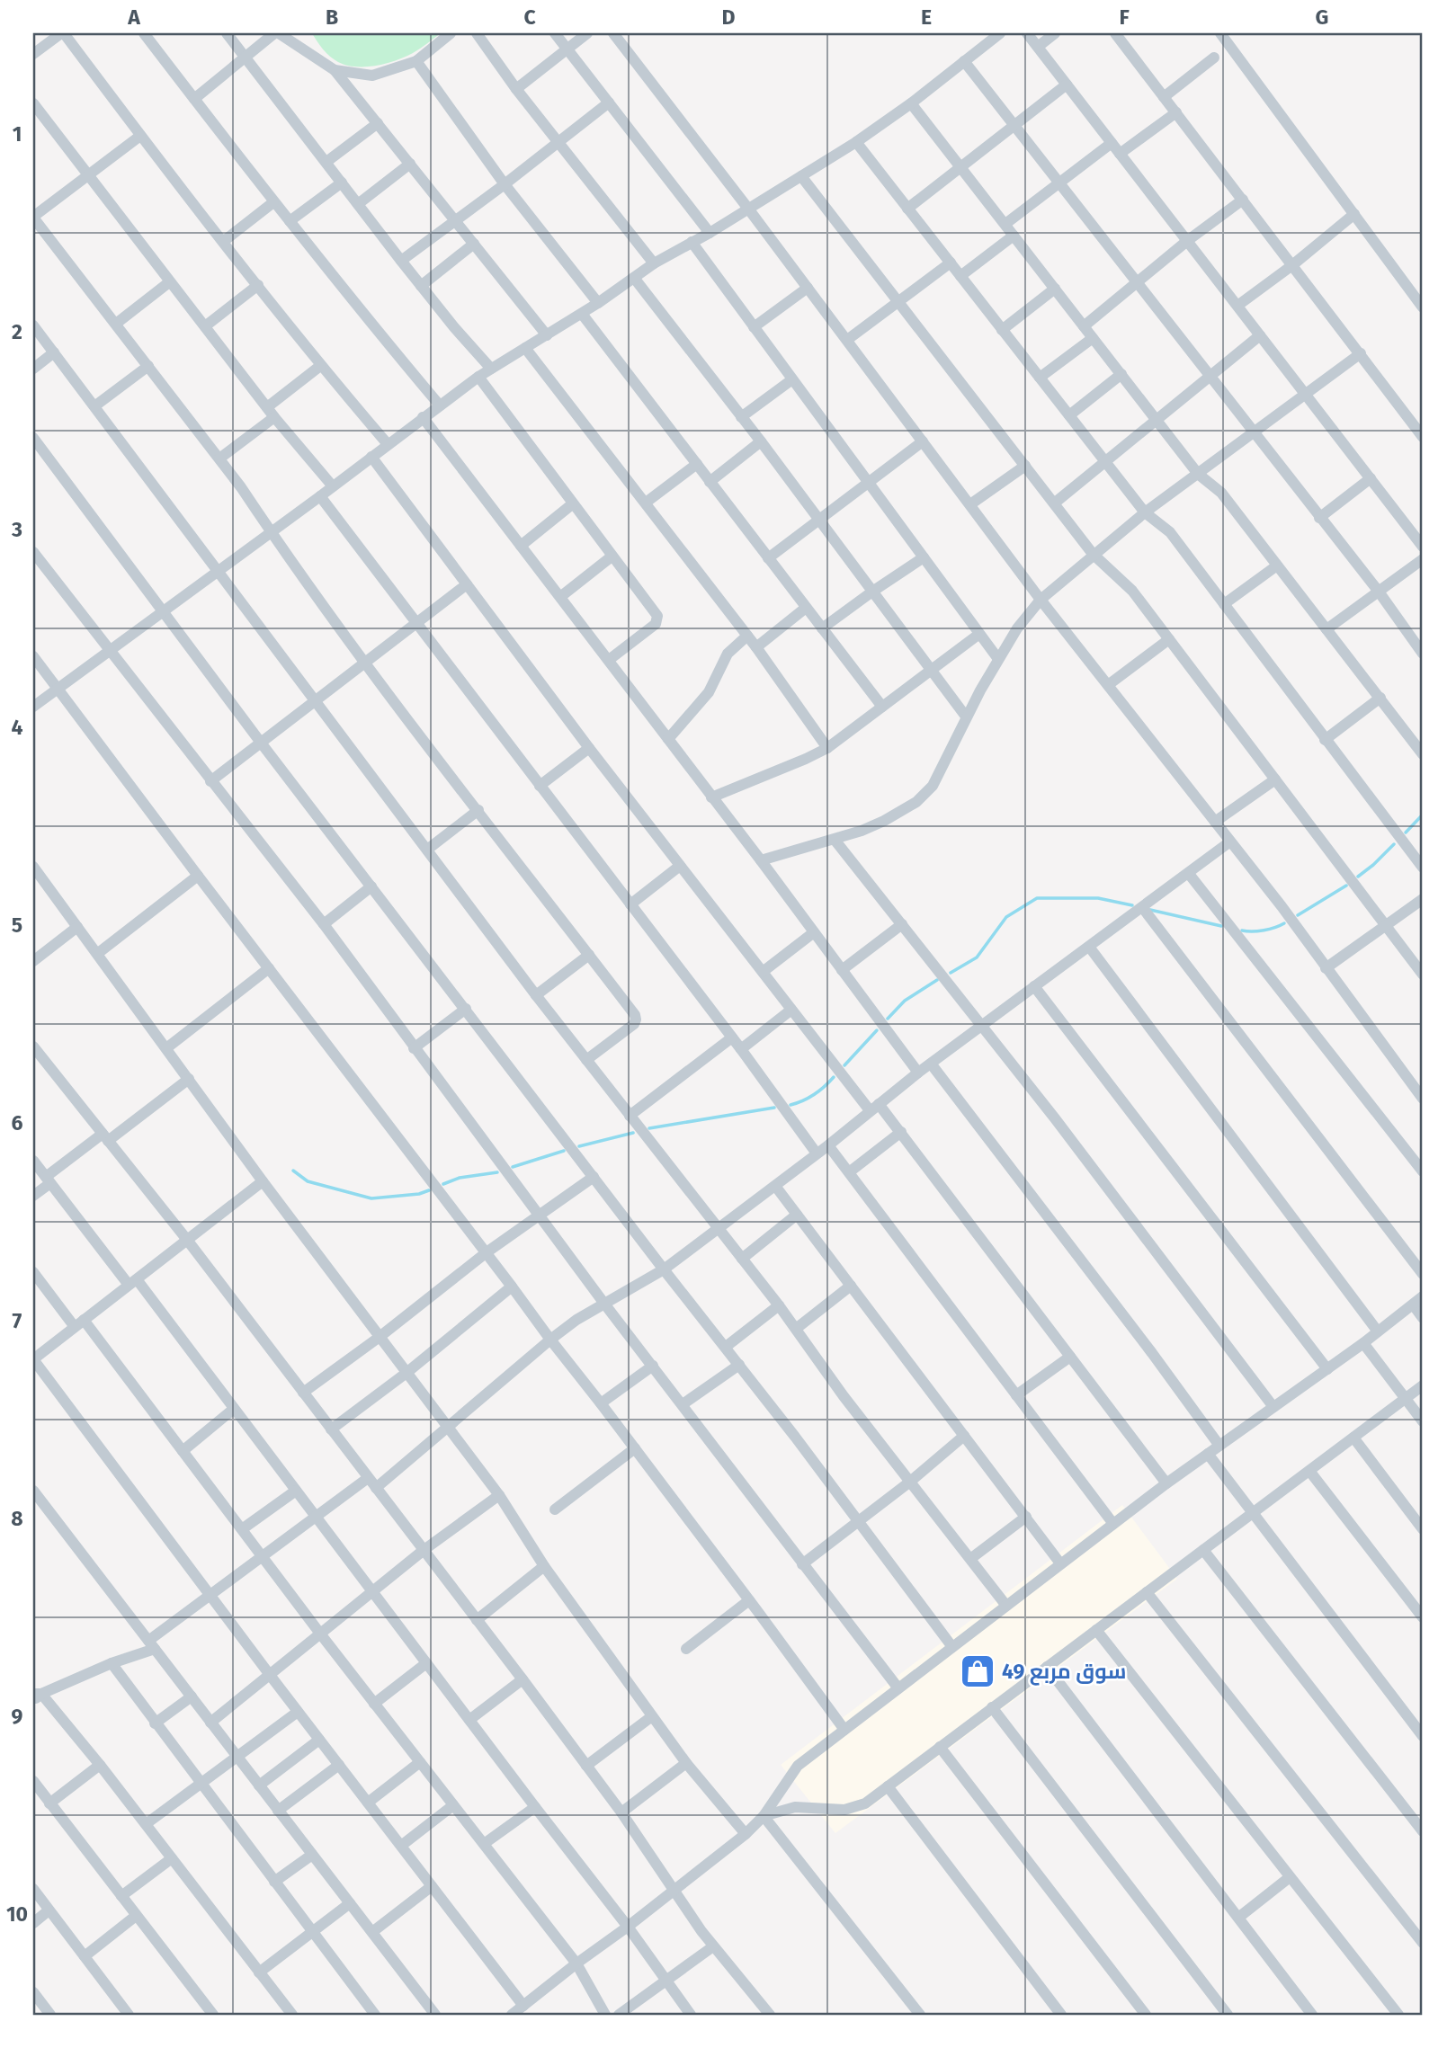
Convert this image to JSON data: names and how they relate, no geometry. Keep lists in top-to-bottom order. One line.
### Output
{"places":{"shop":["سوق مربع 49"]},"grid":{"columns":["A","B","C","D","E","F","G"],"rows":["1","2","3","4","5","6","7","8","9","10"]}}
